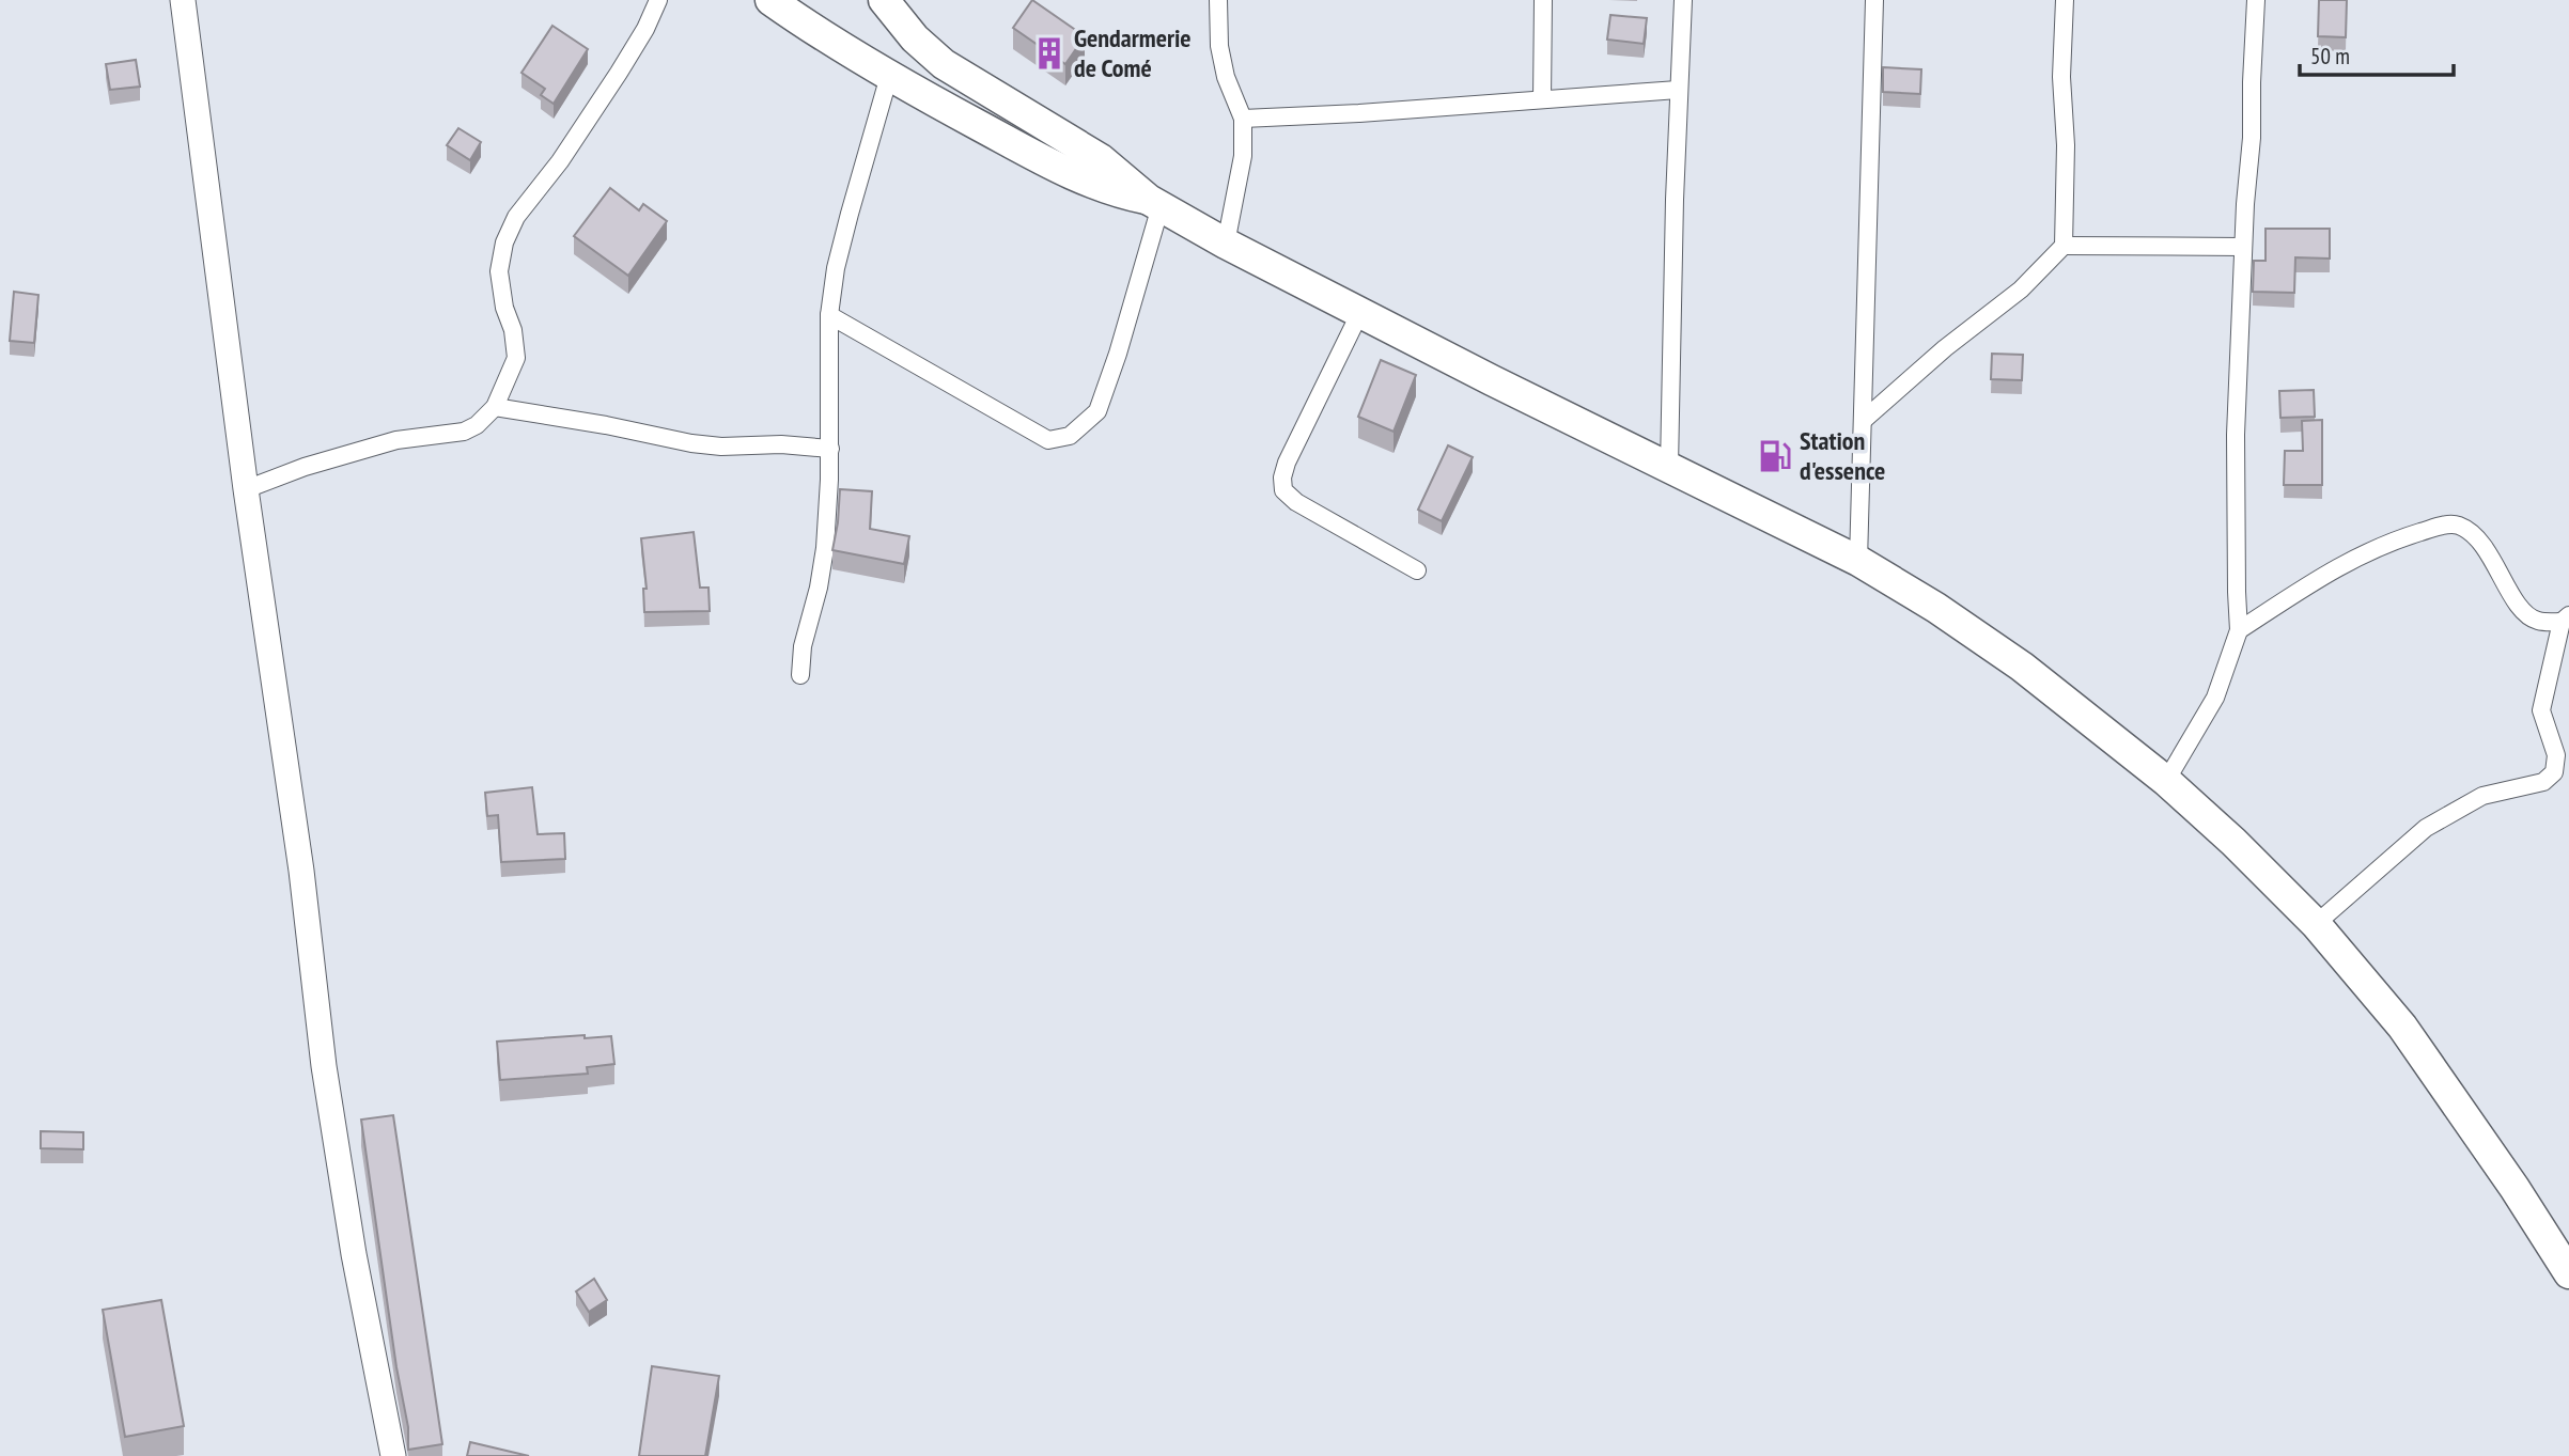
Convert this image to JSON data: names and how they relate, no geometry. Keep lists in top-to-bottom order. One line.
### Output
{"places":{"building":["Gendarmerie de Comé"],"fuel station":["Station d'essence"]},"scale_bar":"50 m"}
